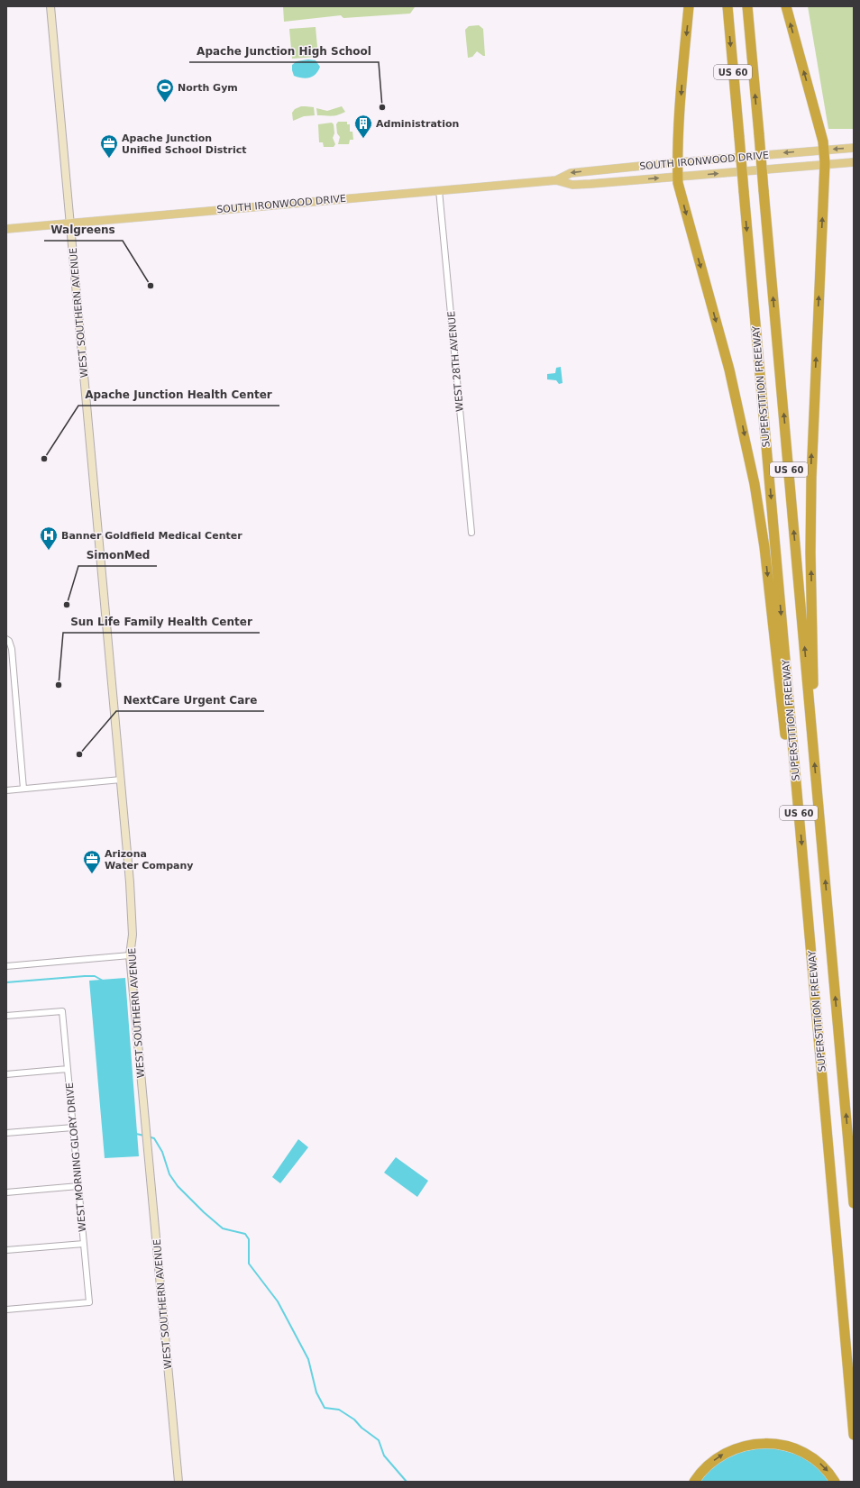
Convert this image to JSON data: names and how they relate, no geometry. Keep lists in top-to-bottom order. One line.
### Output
{"streets":{"highway":["US 60","SUPERSTITION FREEWAY"],"main road":["SOUTH IRONWOOD DRIVE","WEST SOUTHERN AVENUE"],"street":["WEST 28TH AVENUE","WEST MORNING GLORY DRIVE"]},"crossings":[["SOUTH IRONWOOD DRIVE","WEST SOUTHERN AVENUE"],["SOUTH IRONWOOD DRIVE","WEST 28TH AVENUE"]],"places":{"sports":["North Gym"],"other":["Apache Junction High School","Walgreens","Apache Junction Health Center","SimonMed","Sun Life Family Health Center","NextCare Urgent Care"],"building":["Administration"],"office":["Apache Junction Unified School District","Arizona Water Company"],"hospital":["Banner Goldfield Medical Center"]}}
